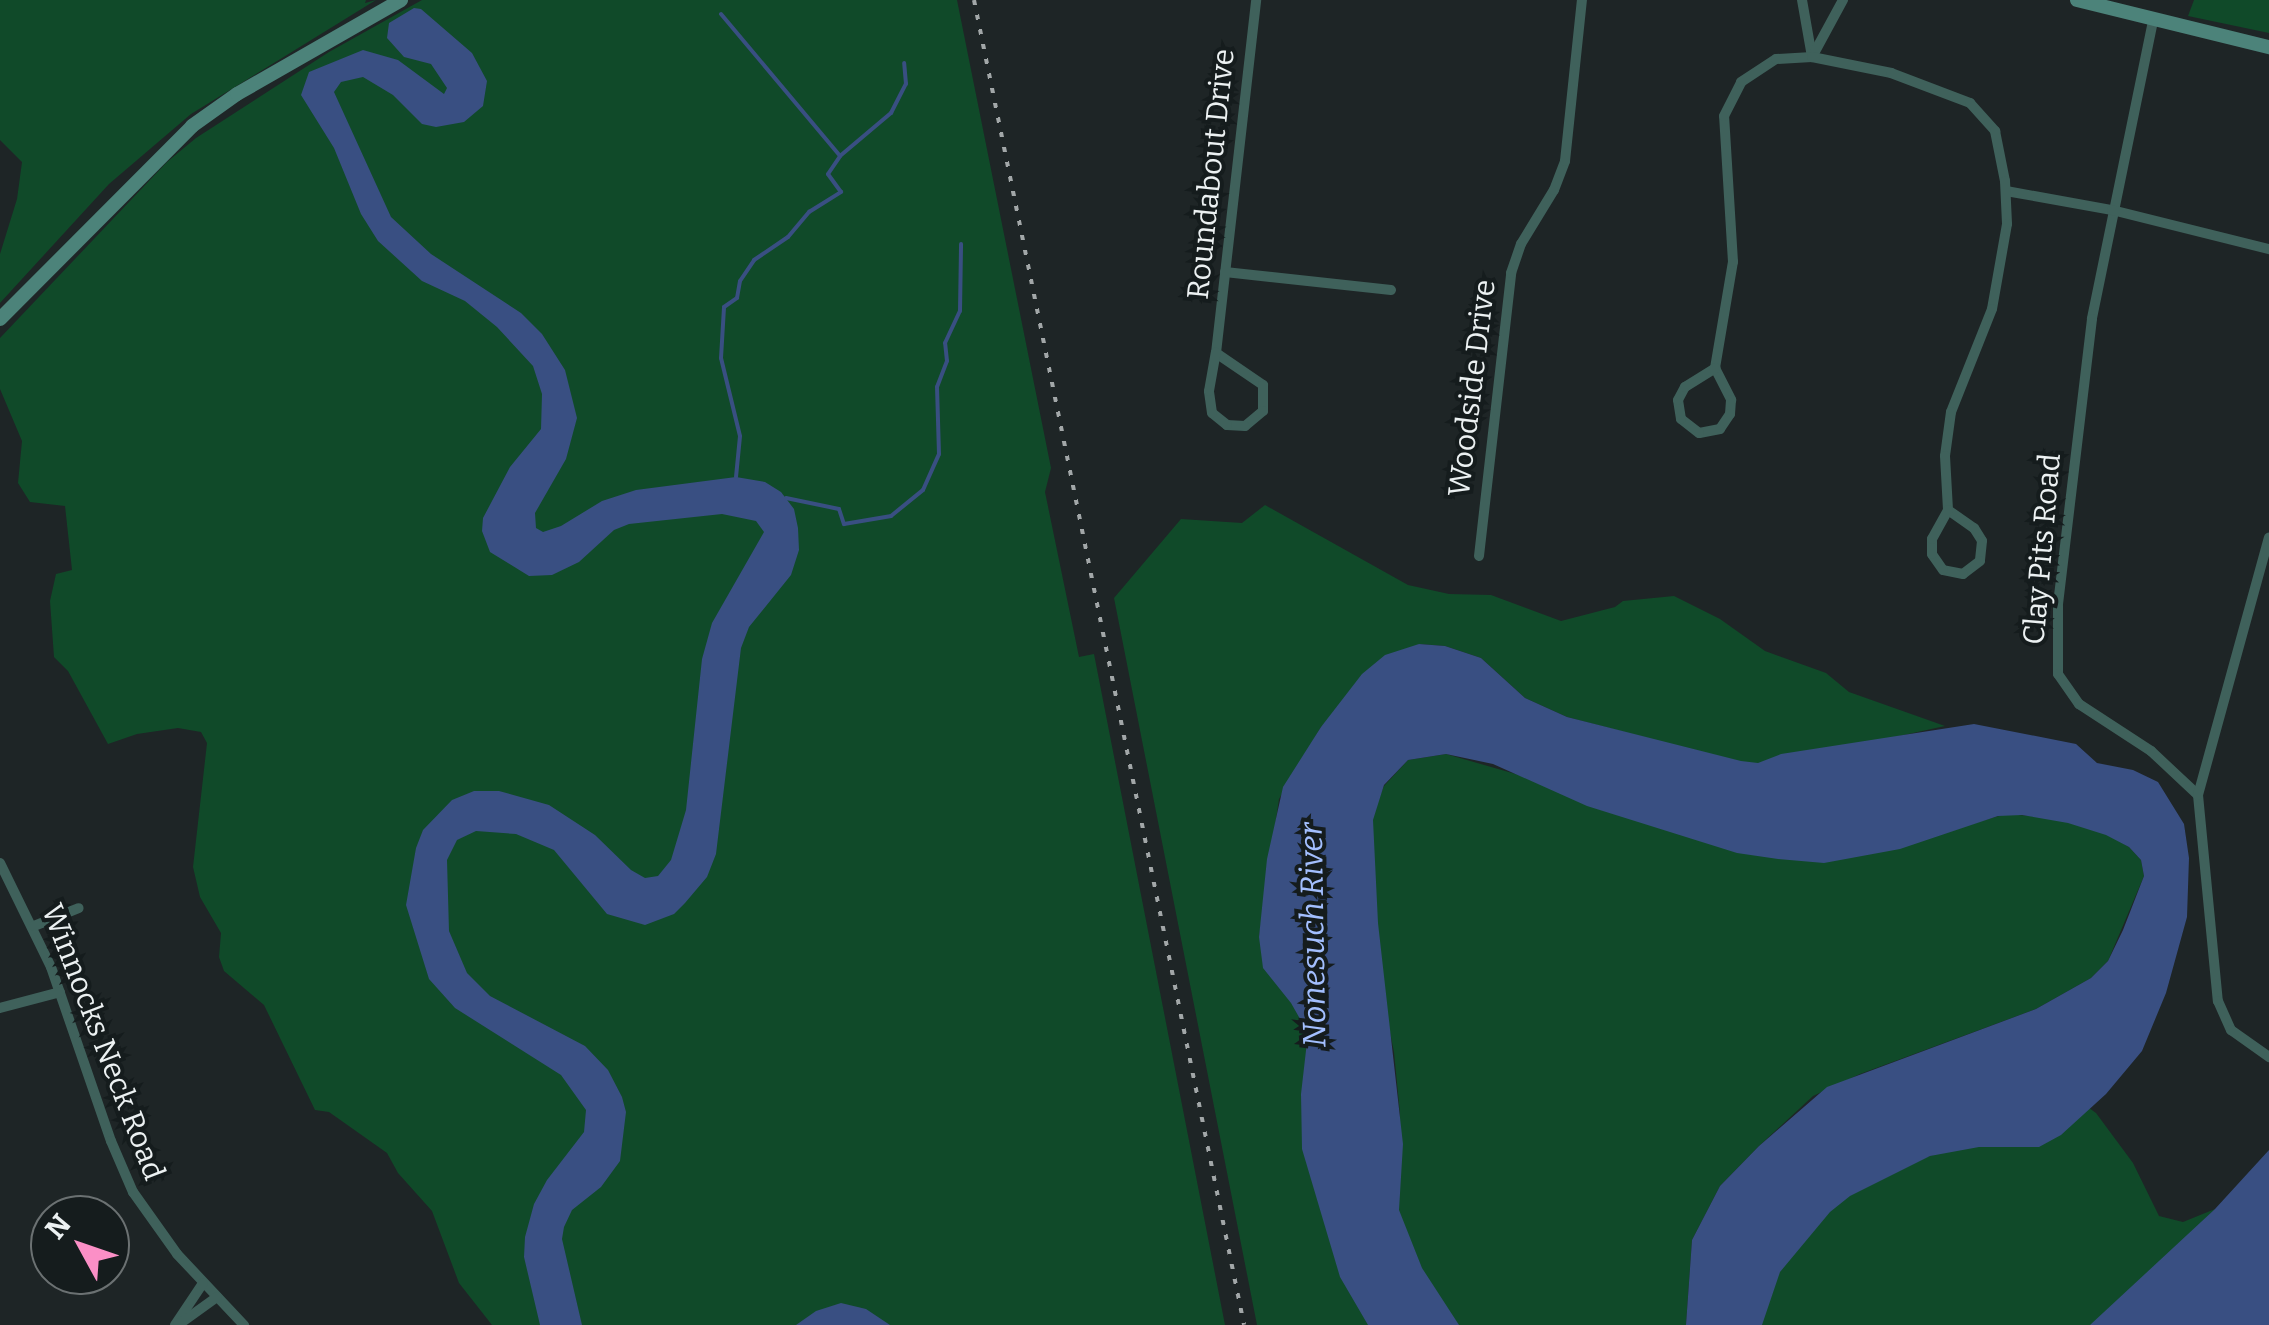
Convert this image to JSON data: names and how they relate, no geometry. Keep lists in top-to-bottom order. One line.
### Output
{"streets":{"street":["Roundabout Drive","Woodside Drive","Clay Pits Road","Winnocks Neck Road"]},"water":["Nonesuch River"],"north":"top left"}
